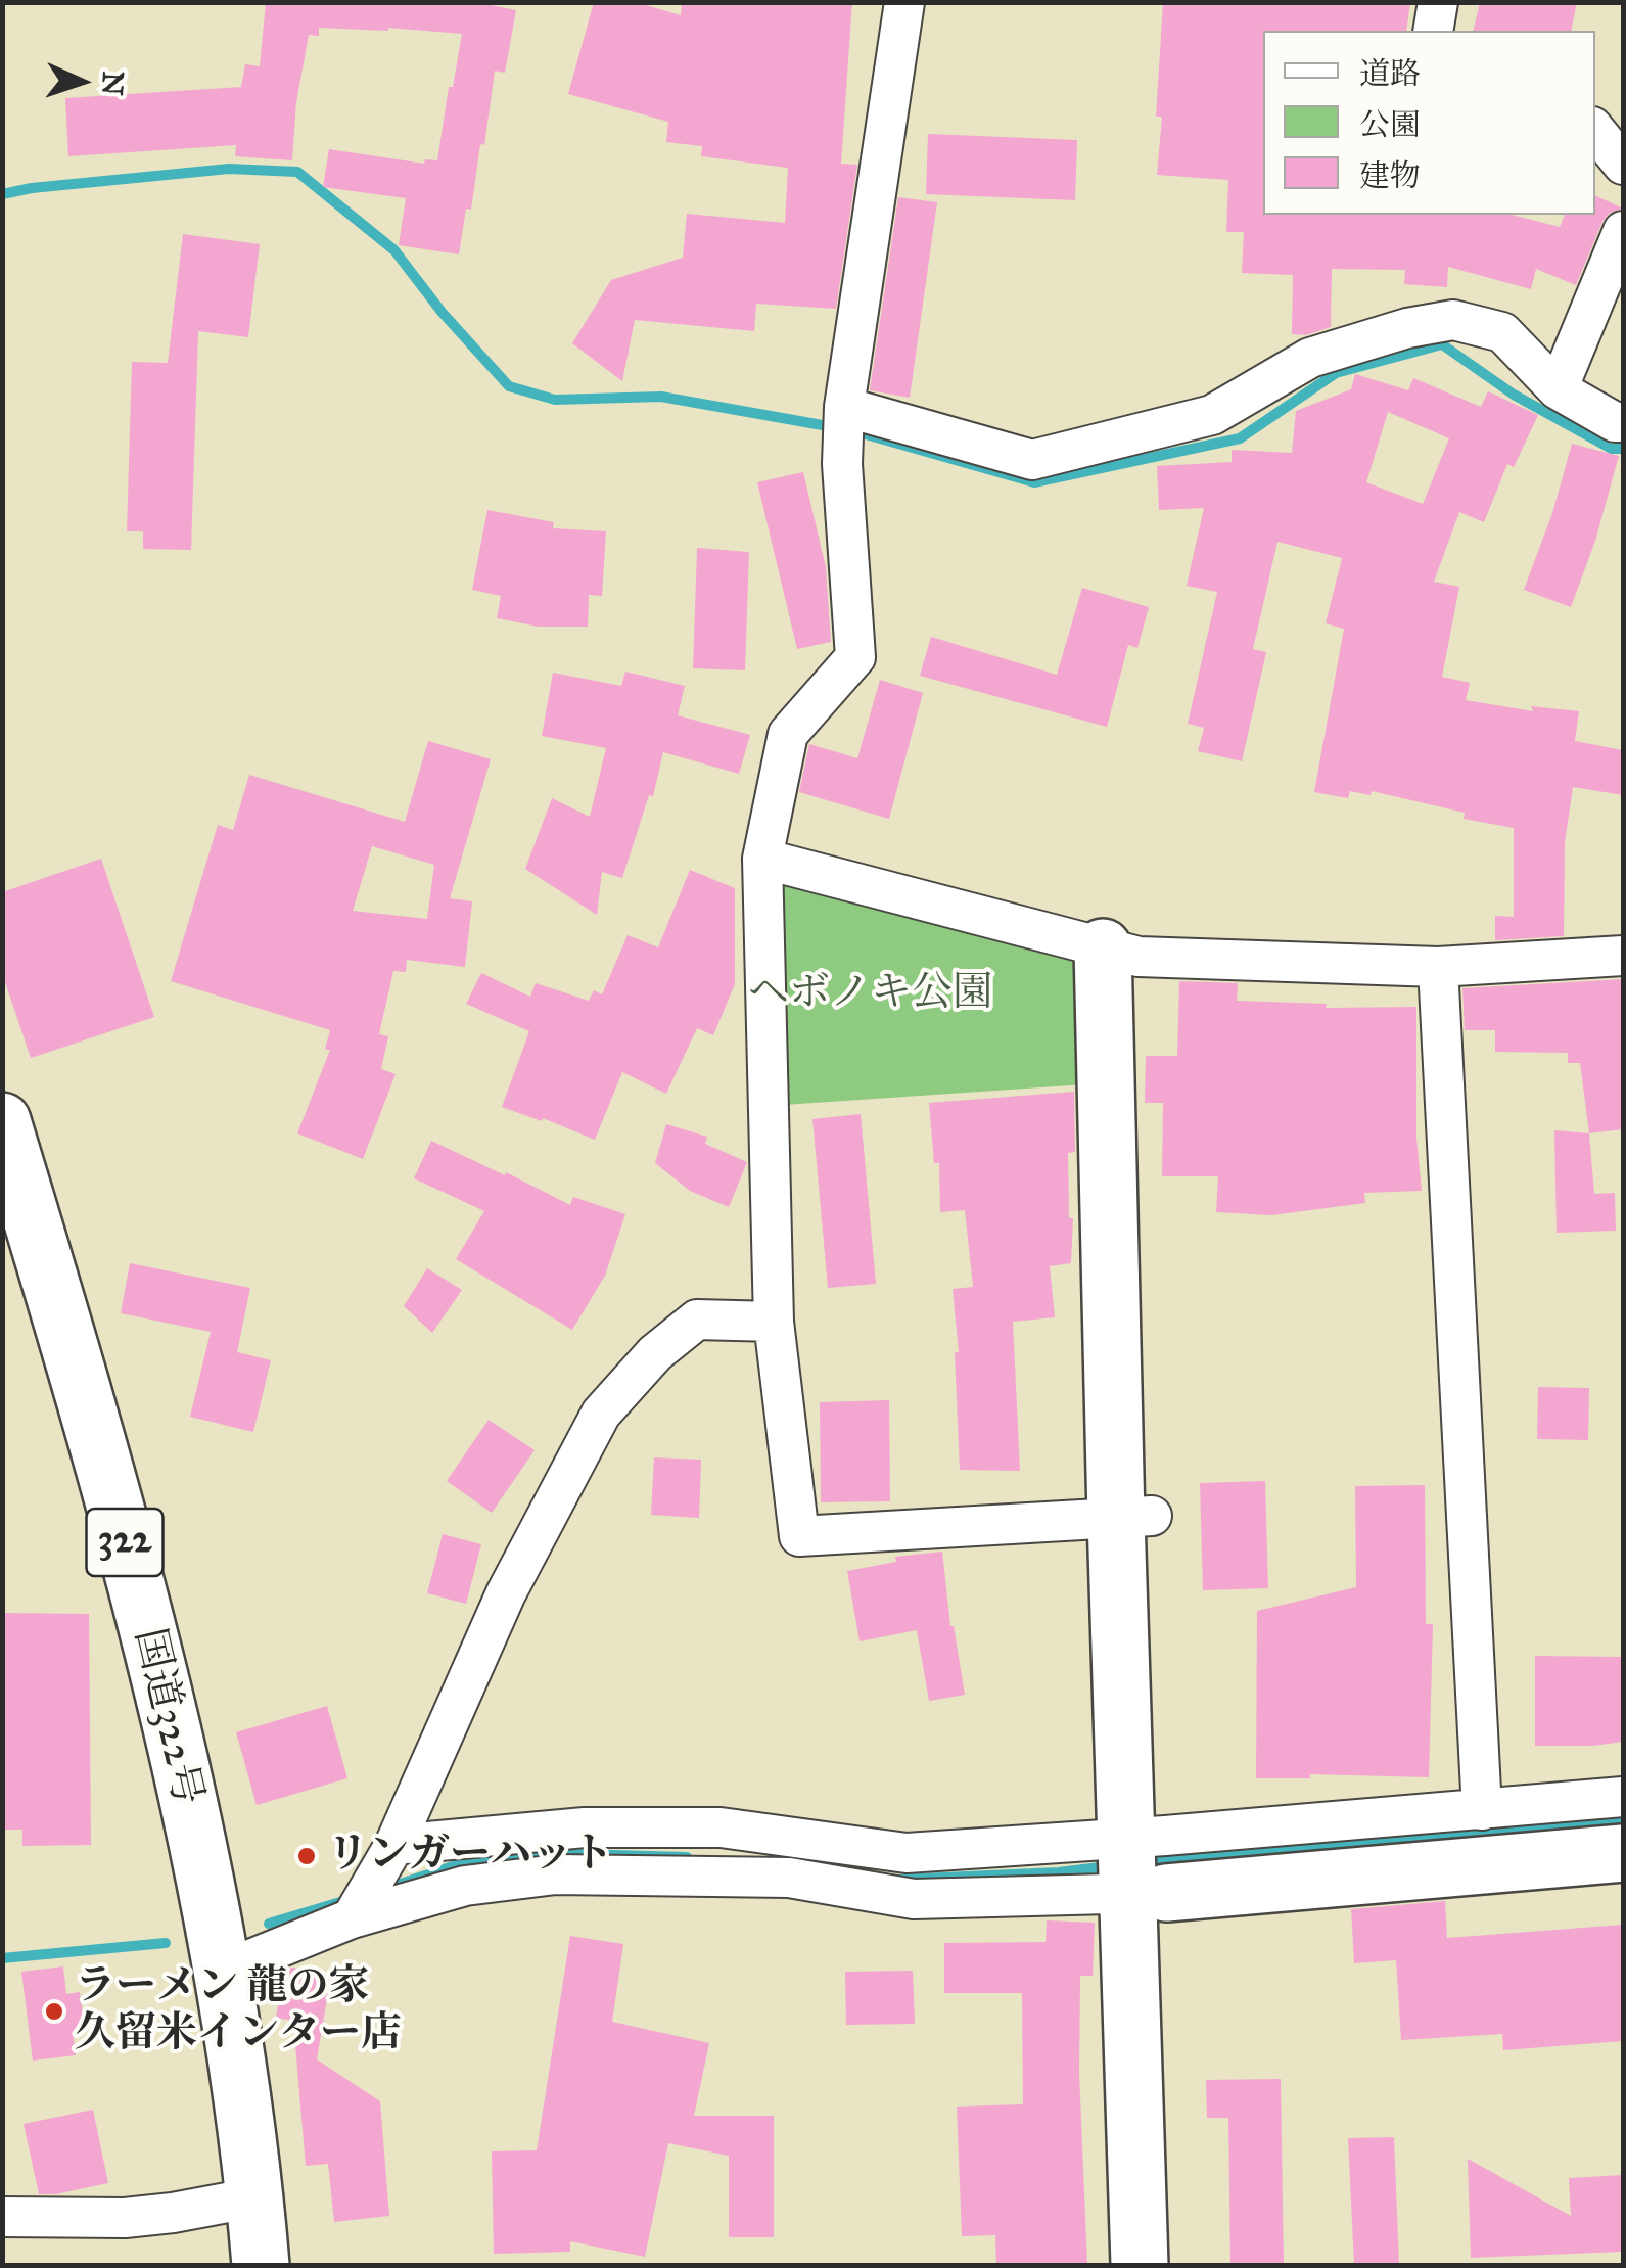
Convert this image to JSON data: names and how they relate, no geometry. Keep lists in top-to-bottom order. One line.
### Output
{"streets":{"main road":["322","国道322号"]},"parks":["ヘボノキ公園"],"places":["リンガーハット","ラーメン 龍の家 久留米インター店"],"legend":["道路","公園","建物"],"north":"right"}
